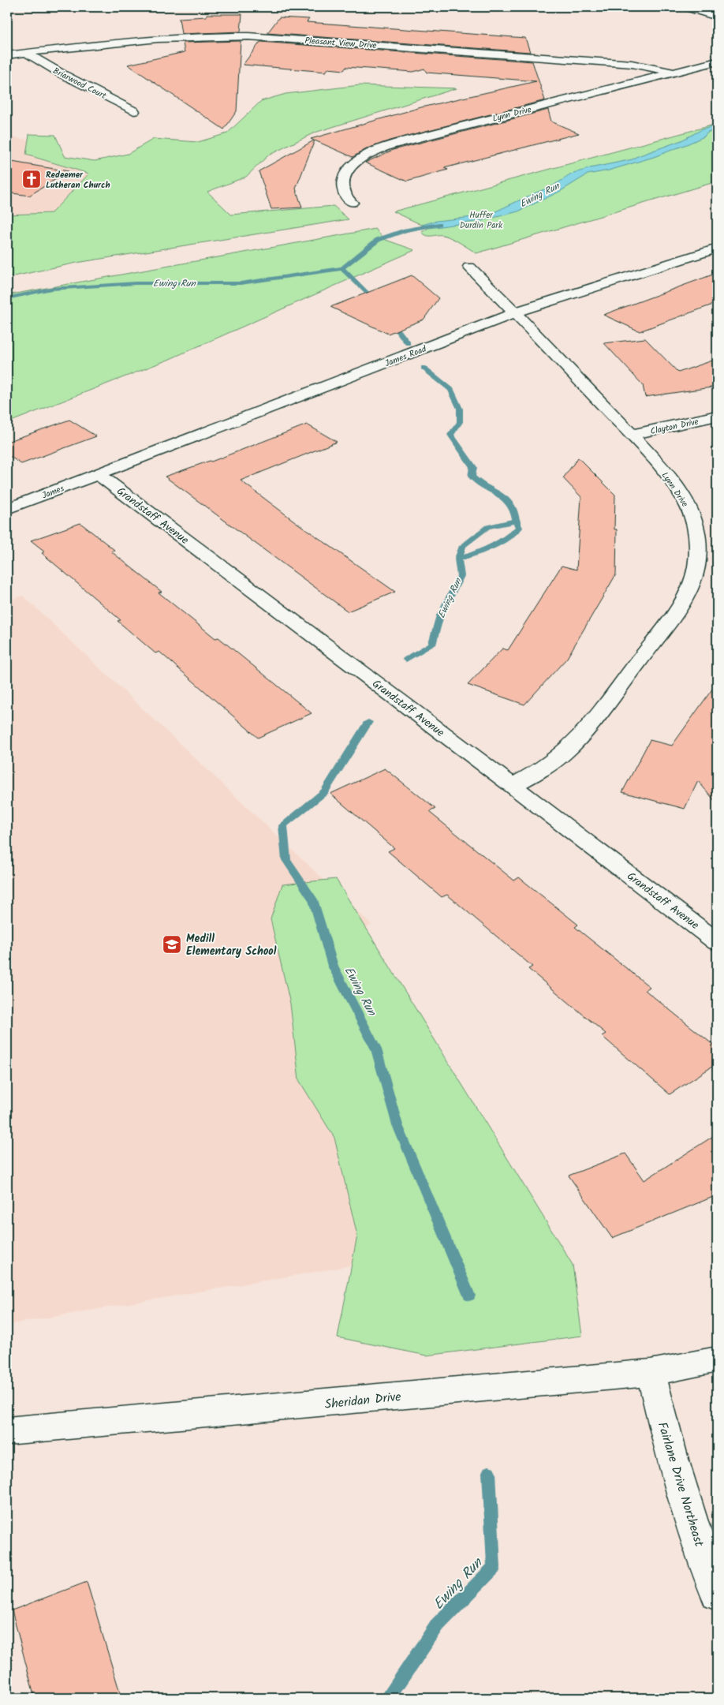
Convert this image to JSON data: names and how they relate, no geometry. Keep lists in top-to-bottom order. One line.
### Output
{"streets":{"street":["Pleasant View Drive","Briarwood Court","Lynn Drive","James Road","Clayton Drive","James","Grandstaff Avenue","Sheridan Drive","Fairlane Drive Northeast"]},"crossings":[["Pleasant View Drive","Briarwood Court"],["Pleasant View Drive","Lynn Drive"],["Lynn Drive","James Road"],["Lynn Drive","Clayton Drive"],["Lynn Drive","Grandstaff Avenue"],["James Road","James"],["James Road","Grandstaff Avenue"],["James","Grandstaff Avenue"],["Sheridan Drive","Fairlane Drive Northeast"]],"water":["Ewing Run"],"parks":["Huffer Durdin Park"],"places":{"church":["Redeemer Lutheran Church"],"school or university":["Medill Elementary School"]}}
